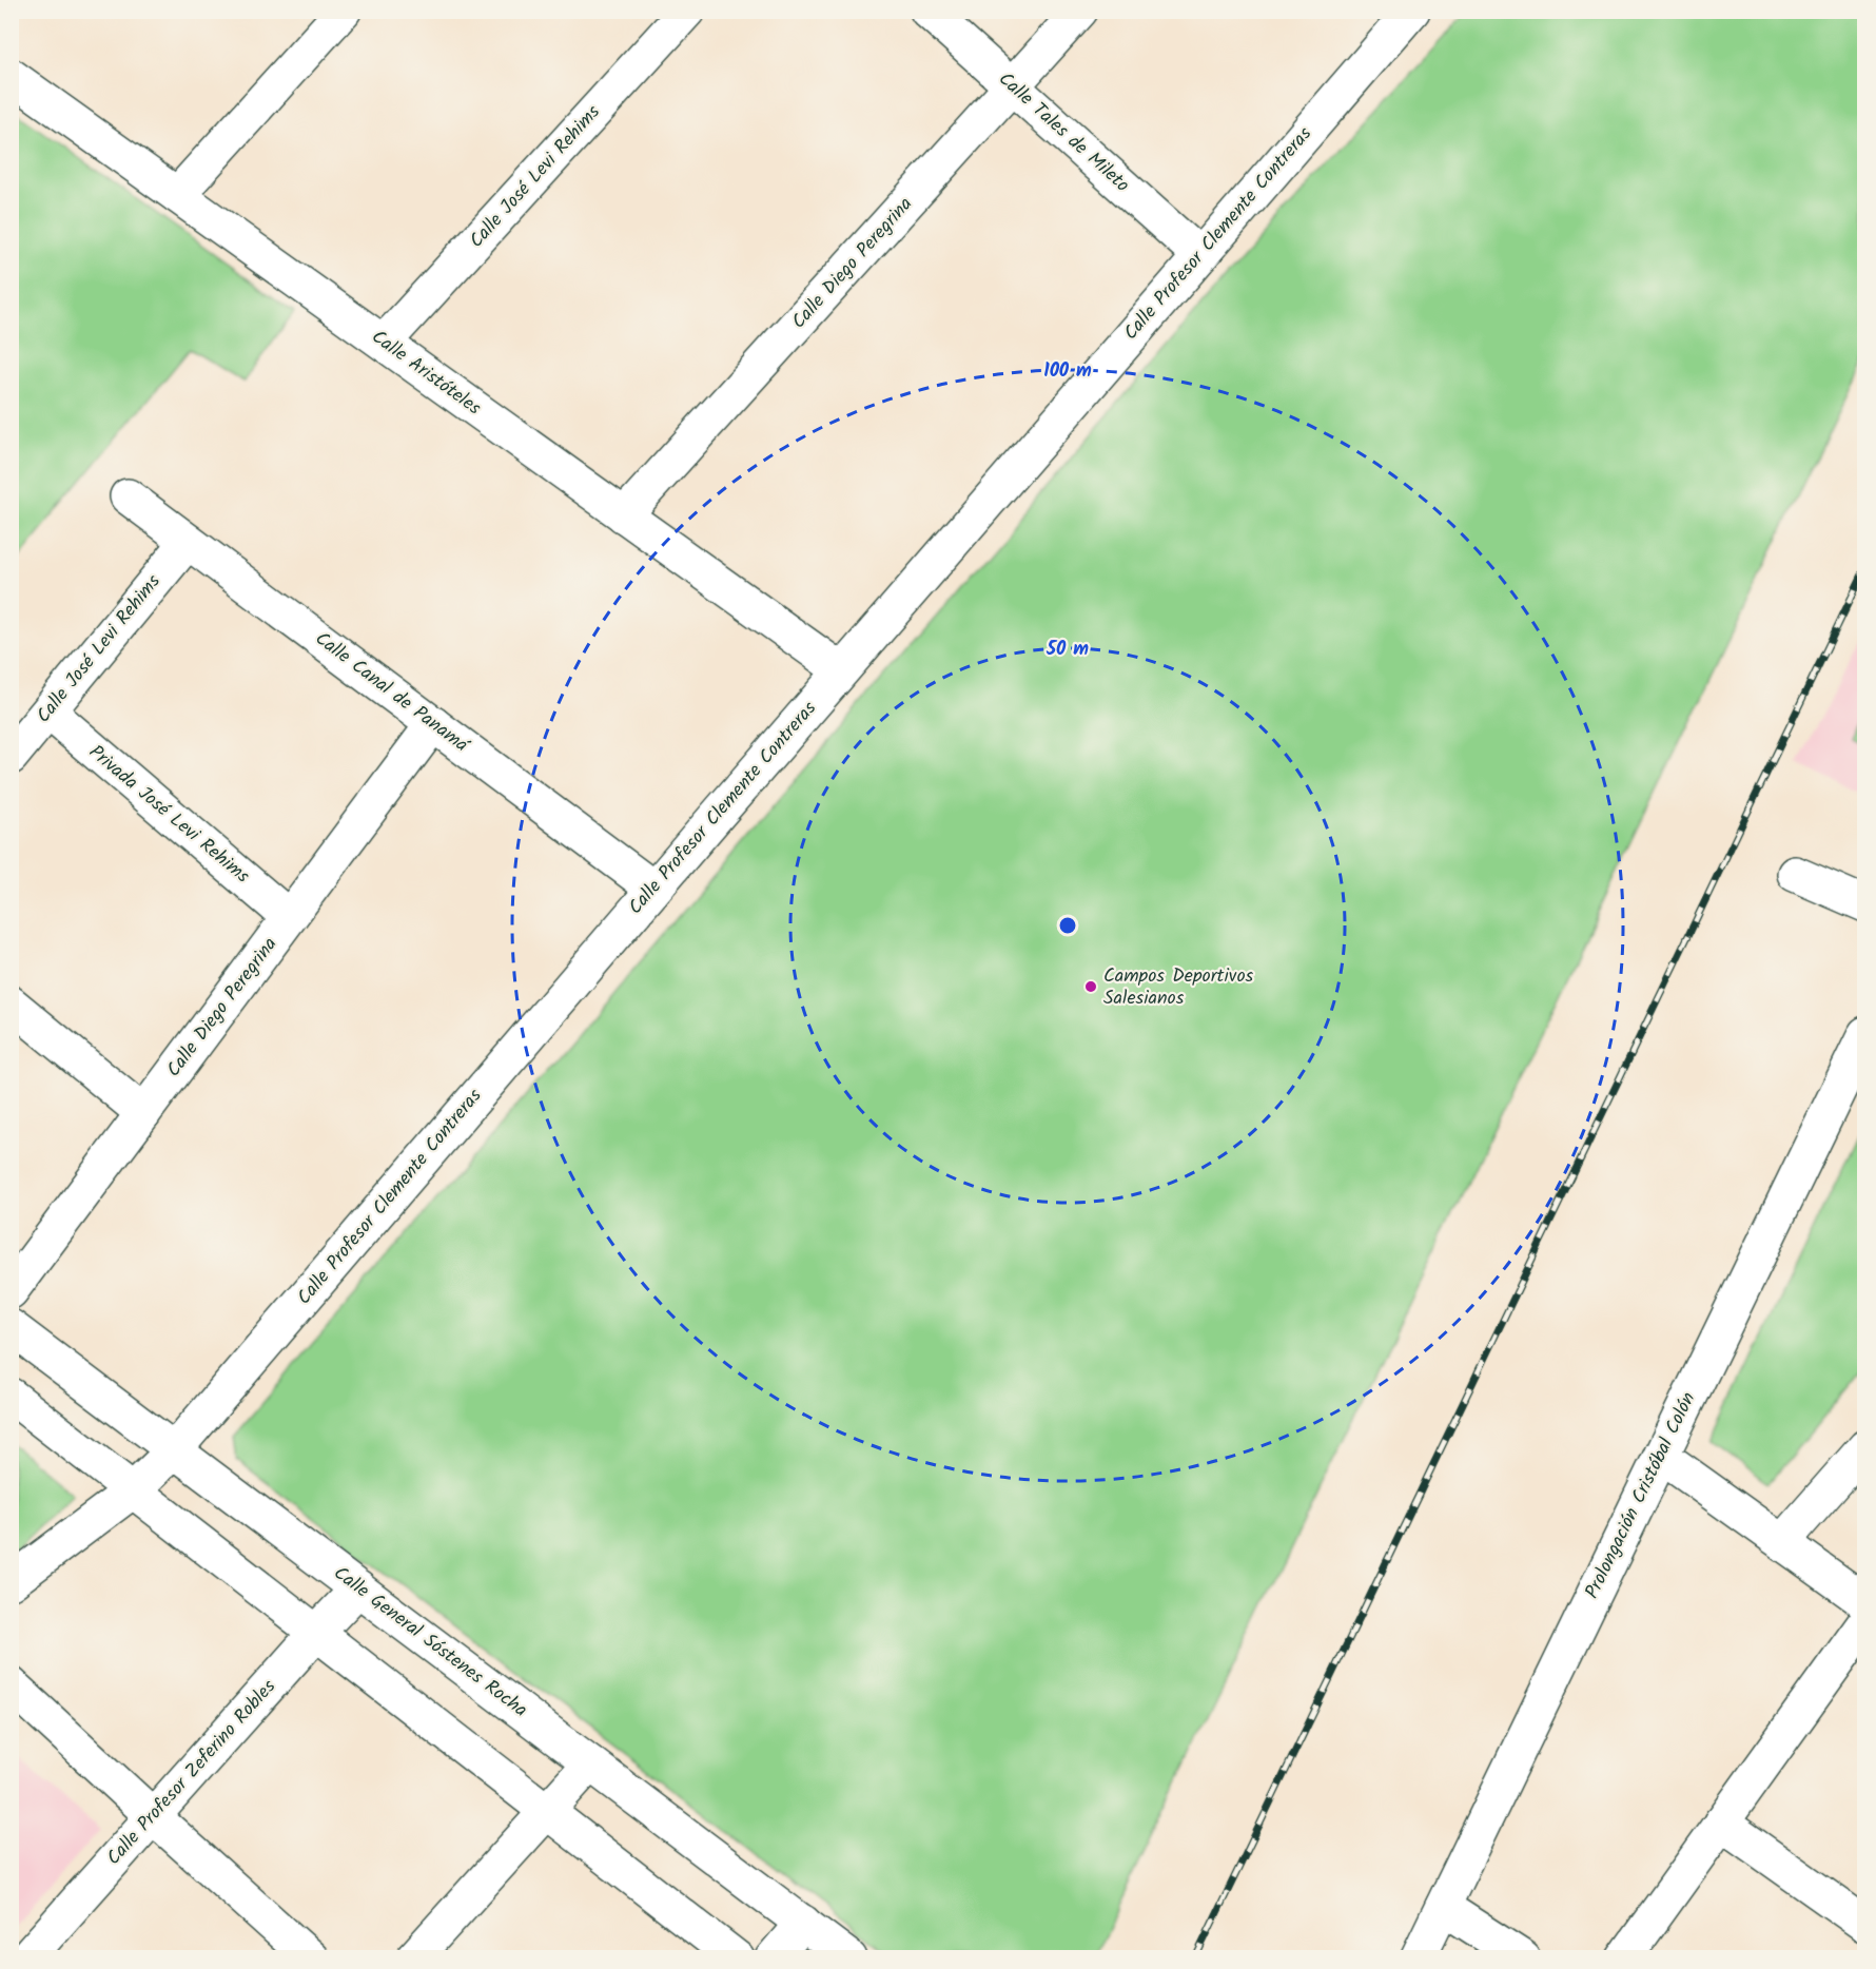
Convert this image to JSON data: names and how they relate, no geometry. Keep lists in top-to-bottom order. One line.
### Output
{"streets":{"street":["Calle Tales de Mileto","Calle José Levi Rehims","Calle Profesor Clemente Contreras","Calle Diego Peregrina","Calle Aristóteles","Calle Canal de Panamá","Privada José Levi Rehims","Prolongación Cristóbal Colón","Calle General Sóstenes Rocha","Calle Profesor Zeferino Robles"]},"crossings":[["Calle Tales de Mileto","Calle Profesor Clemente Contreras"],["Calle Tales de Mileto","Calle Diego Peregrina"],["Calle José Levi Rehims","Calle Aristóteles"],["Calle José Levi Rehims","Calle Canal de Panamá"],["Calle José Levi Rehims","Privada José Levi Rehims"],["Calle Profesor Clemente Contreras","Calle Aristóteles"],["Calle Profesor Clemente Contreras","Calle Canal de Panamá"],["Calle Profesor Clemente Contreras","Calle General Sóstenes Rocha"],["Calle Diego Peregrina","Calle Aristóteles"],["Calle Diego Peregrina","Calle Canal de Panamá"],["Calle Diego Peregrina","Privada José Levi Rehims"],["Calle General Sóstenes Rocha","Calle Profesor Zeferino Robles"]],"places":["Campos Deportivos Salesianos"],"rings":["100 m","50 m"]}
